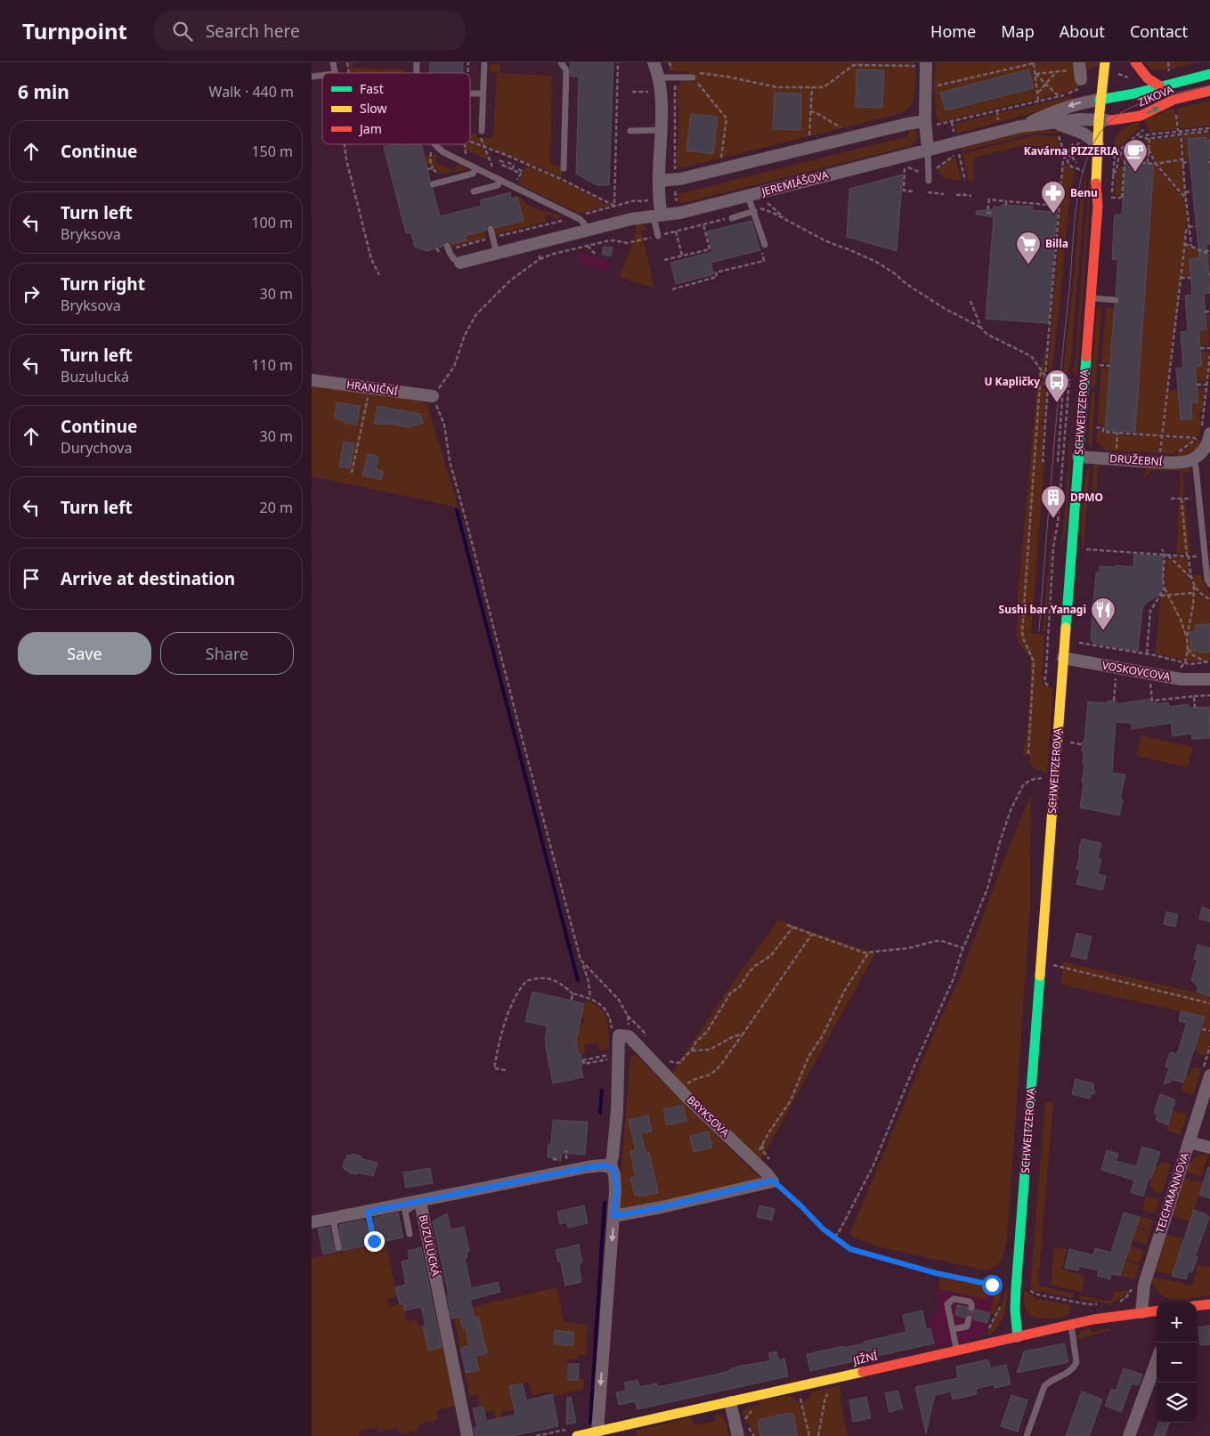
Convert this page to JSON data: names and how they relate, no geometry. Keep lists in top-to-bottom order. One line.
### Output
{"streets":{"street":["ZIKOVA","JEREMIÁŠOVA","HRANIČNÍ","SCHWEITZEROVA","DRUŽEBNÍ","VOSKOVCOVA","BRYKSOVA","TEICHMANNOVA","BUZULUCKÁ","JIŽNÍ"]},"crossings":[["ZIKOVA","JEREMIÁŠOVA"],["ZIKOVA","SCHWEITZEROVA"],["JEREMIÁŠOVA","SCHWEITZEROVA"],["SCHWEITZEROVA","DRUŽEBNÍ"],["SCHWEITZEROVA","VOSKOVCOVA"],["SCHWEITZEROVA","JIŽNÍ"],["TEICHMANNOVA","JIŽNÍ"]],"places":{"cafe":["Kavárna PIZZERIA"],"pharmacy":["Benu"],"supermarket":["Billa"],"bus stop":["U Kapličky"],"building":["DPMO"],"restaurant":["Sushi bar Yanagi"]},"legend":["Fast","Slow","Jam"],"page":{"header":"Turnpoint","search":"Search here","nav":["Home","Map","About","Contact"],"heading":["6 min","Walk · 440 m"],"list":[["Continue","150 m"],["Turn left","Bryksova","100 m"],["Turn right","Bryksova","30 m"],["Turn left","Buzulucká","110 m"],["Continue","Durychova","30 m"],["Turn left","20 m"],"Arrive at destination"],"buttons":["Save","Share"],"map_buttons":["+","−"]}}
